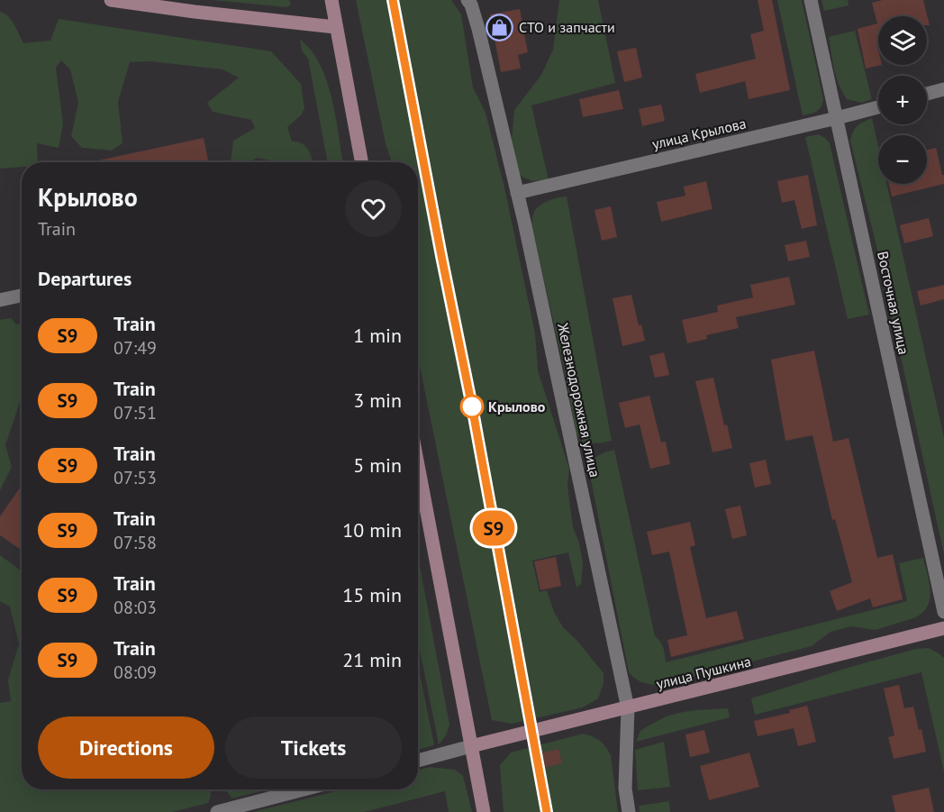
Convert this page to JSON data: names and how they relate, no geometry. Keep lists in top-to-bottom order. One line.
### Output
{"streets":{"main road":["улица Пушкина"],"street":["улица Крылова","Восточная улица","Железнодорожная улица"]},"crossings":[["улица Крылова","Восточная улица"],["улица Крылова","Железнодорожная улица"],["Железнодорожная улица","улица Пушкина"]],"places":{"shop":["СТО и запчасти"],"other":["Крылово"]},"page":{"on_map":"S9","map_buttons":["+","−"],"heading":[["Крылово","Train"],"Departures"],"list":[{"mark":"S9","name":"Train","note":"07:49","value":"1 min"},{"mark":"S9","name":"Train","note":"07:51","value":"3 min"},{"mark":"S9","name":"Train","note":"07:53","value":"5 min"},{"mark":"S9","name":"Train","note":"07:58","value":"10 min"},{"mark":"S9","name":"Train","note":"08:03","value":"15 min"},{"mark":"S9","name":"Train","note":"08:09","value":"21 min"}],"buttons":["Directions","Tickets"]}}
